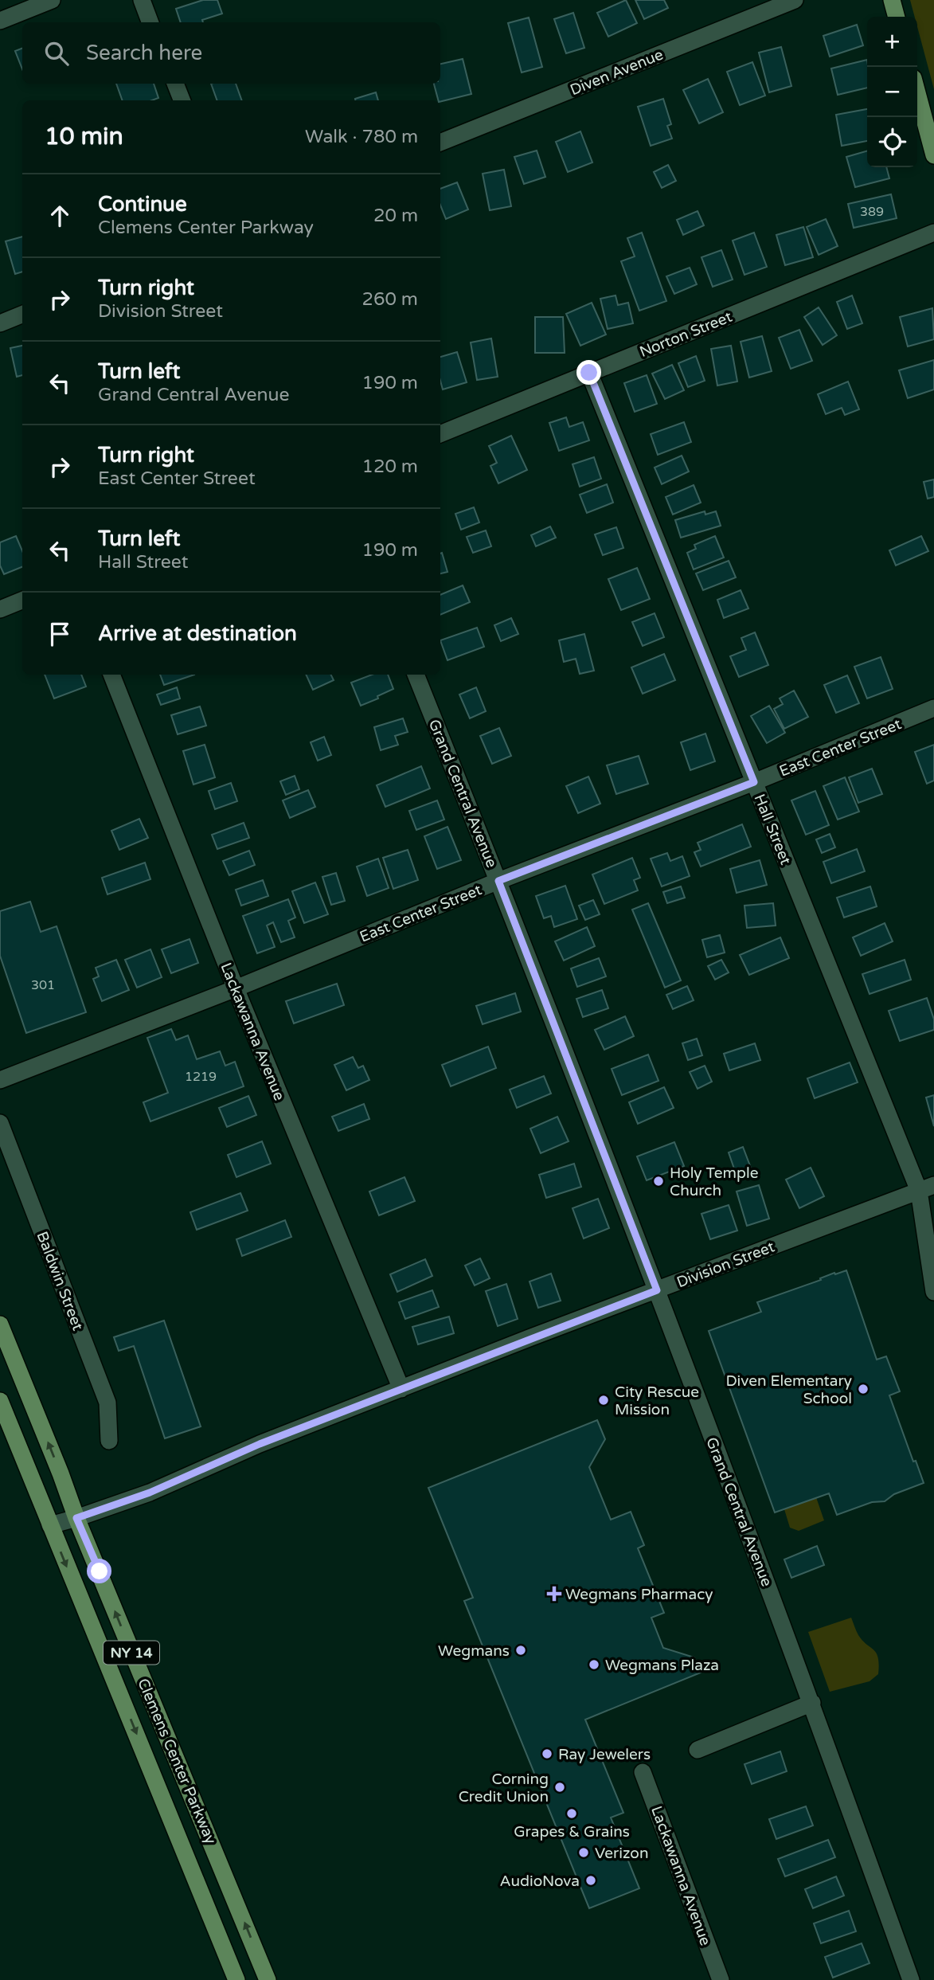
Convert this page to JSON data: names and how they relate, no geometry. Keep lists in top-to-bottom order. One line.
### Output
{"streets":{"main road":["NY 14","Clemens Center Parkway"],"street":["Diven Avenue","Norton Street","East Center Street","Grand Central Avenue","Hall Street","Lackawanna Avenue","Division Street","Baldwin Street"]},"crossings":[["Norton Street","Hall Street"],["East Center Street","Grand Central Avenue"],["East Center Street","Hall Street"],["East Center Street","Lackawanna Avenue"],["Grand Central Avenue","Division Street"],["Hall Street","Division Street"],["Lackawanna Avenue","Division Street"],["Division Street","Clemens Center Parkway"]],"places":{"other":["Holy Temple Church","Diven Elementary School","City Rescue Mission","Wegmans","Wegmans Plaza","Ray Jewelers","Corning Credit Union","Grapes & Grains","Verizon","AudioNova"],"health":["Wegmans Pharmacy"]},"house_numbers":["389","301","1219"],"page":{"map_buttons":["+","−"],"search":"Search here","heading":["10 min","Walk · 780 m"],"list":[["Continue","Clemens Center Parkway","20 m"],["Turn right","Division Street","260 m"],["Turn left","Grand Central Avenue","190 m"],["Turn right","East Center Street","120 m"],["Turn left","Hall Street","190 m"],"Arrive at destination"]}}
